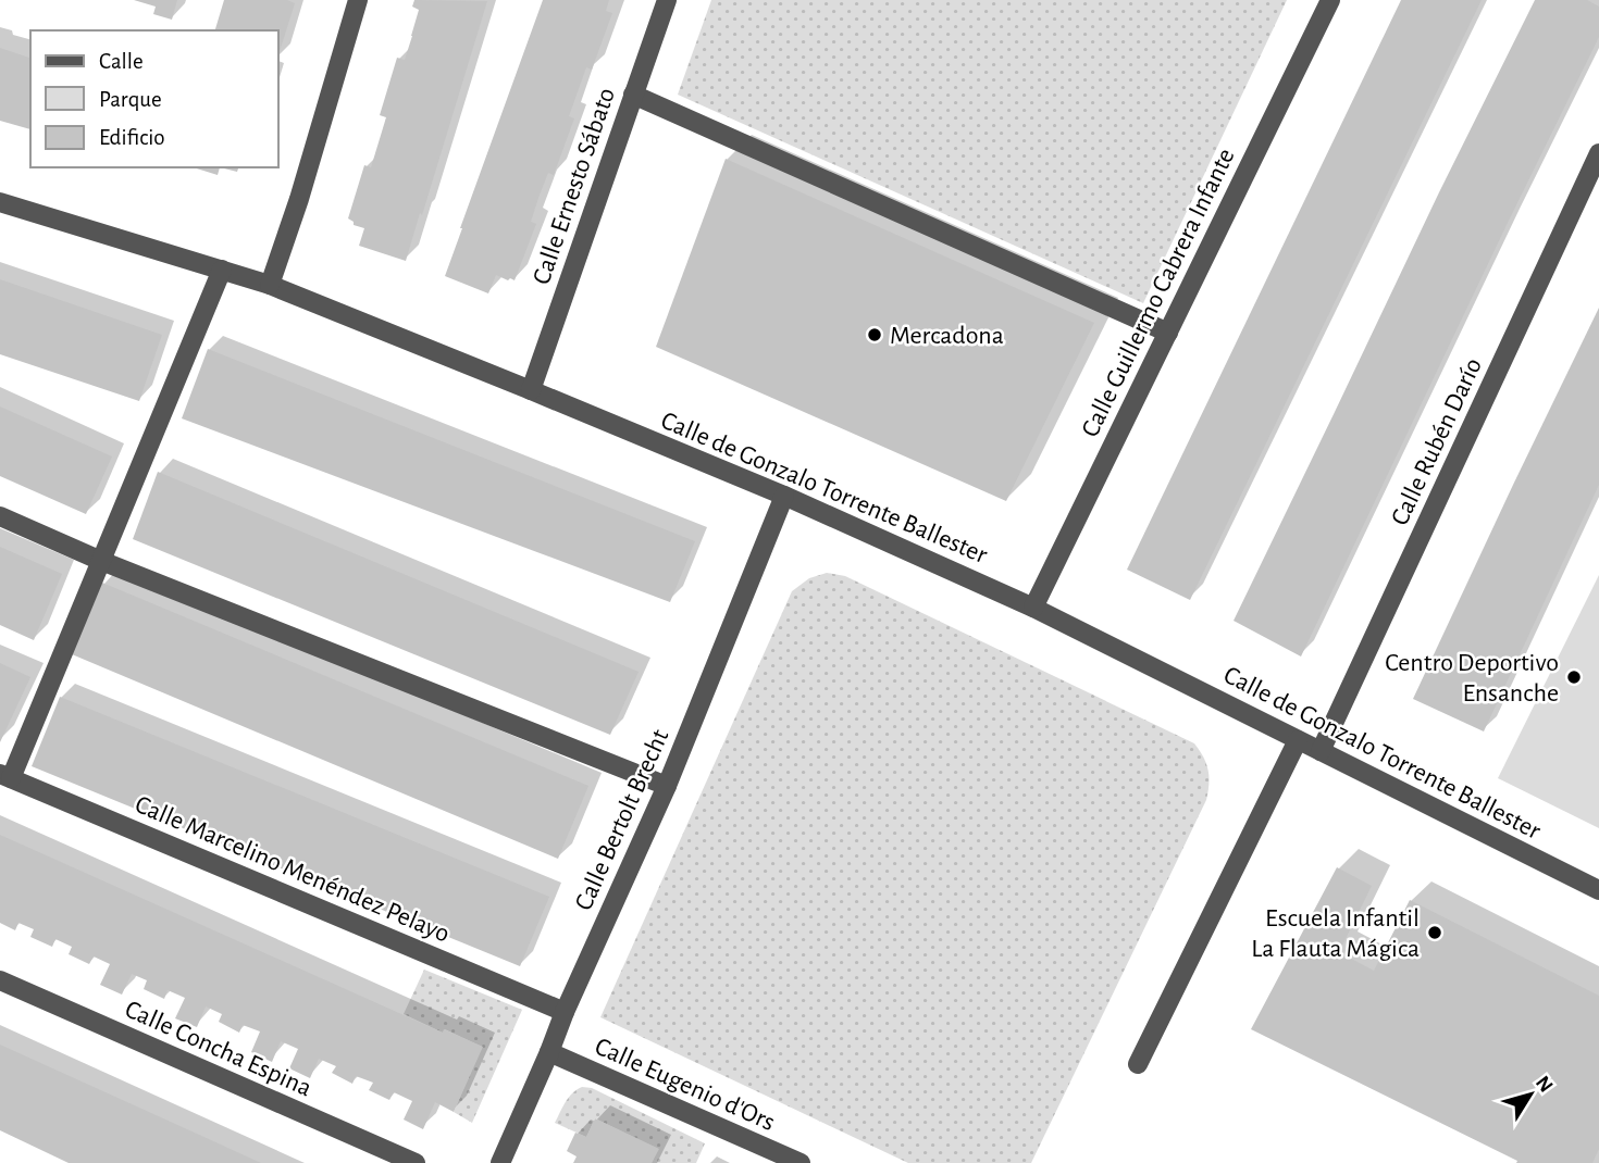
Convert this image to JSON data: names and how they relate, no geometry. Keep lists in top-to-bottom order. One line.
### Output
{"streets":{"street":["Calle Ernesto Sábato","Calle Guillermo Cabrera Infante","Calle Rubén Darío","Calle de Gonzalo Torrente Ballester","Calle Bertolt Brecht","Calle Marcelino Menéndez Pelayo","Calle Concha Espina","Calle Eugenio d'Ors"]},"crossings":[["Calle Ernesto Sábato","Calle de Gonzalo Torrente Ballester"],["Calle Guillermo Cabrera Infante","Calle de Gonzalo Torrente Ballester"],["Calle Rubén Darío","Calle de Gonzalo Torrente Ballester"],["Calle de Gonzalo Torrente Ballester","Calle Bertolt Brecht"],["Calle Bertolt Brecht","Calle Marcelino Menéndez Pelayo"],["Calle Bertolt Brecht","Calle Eugenio d'Ors"]],"places":["Mercadona","Centro Deportivo Ensanche","Escuela Infantil La Flauta Mágica"],"legend":["Calle","Parque","Edificio"],"north":"top right"}
